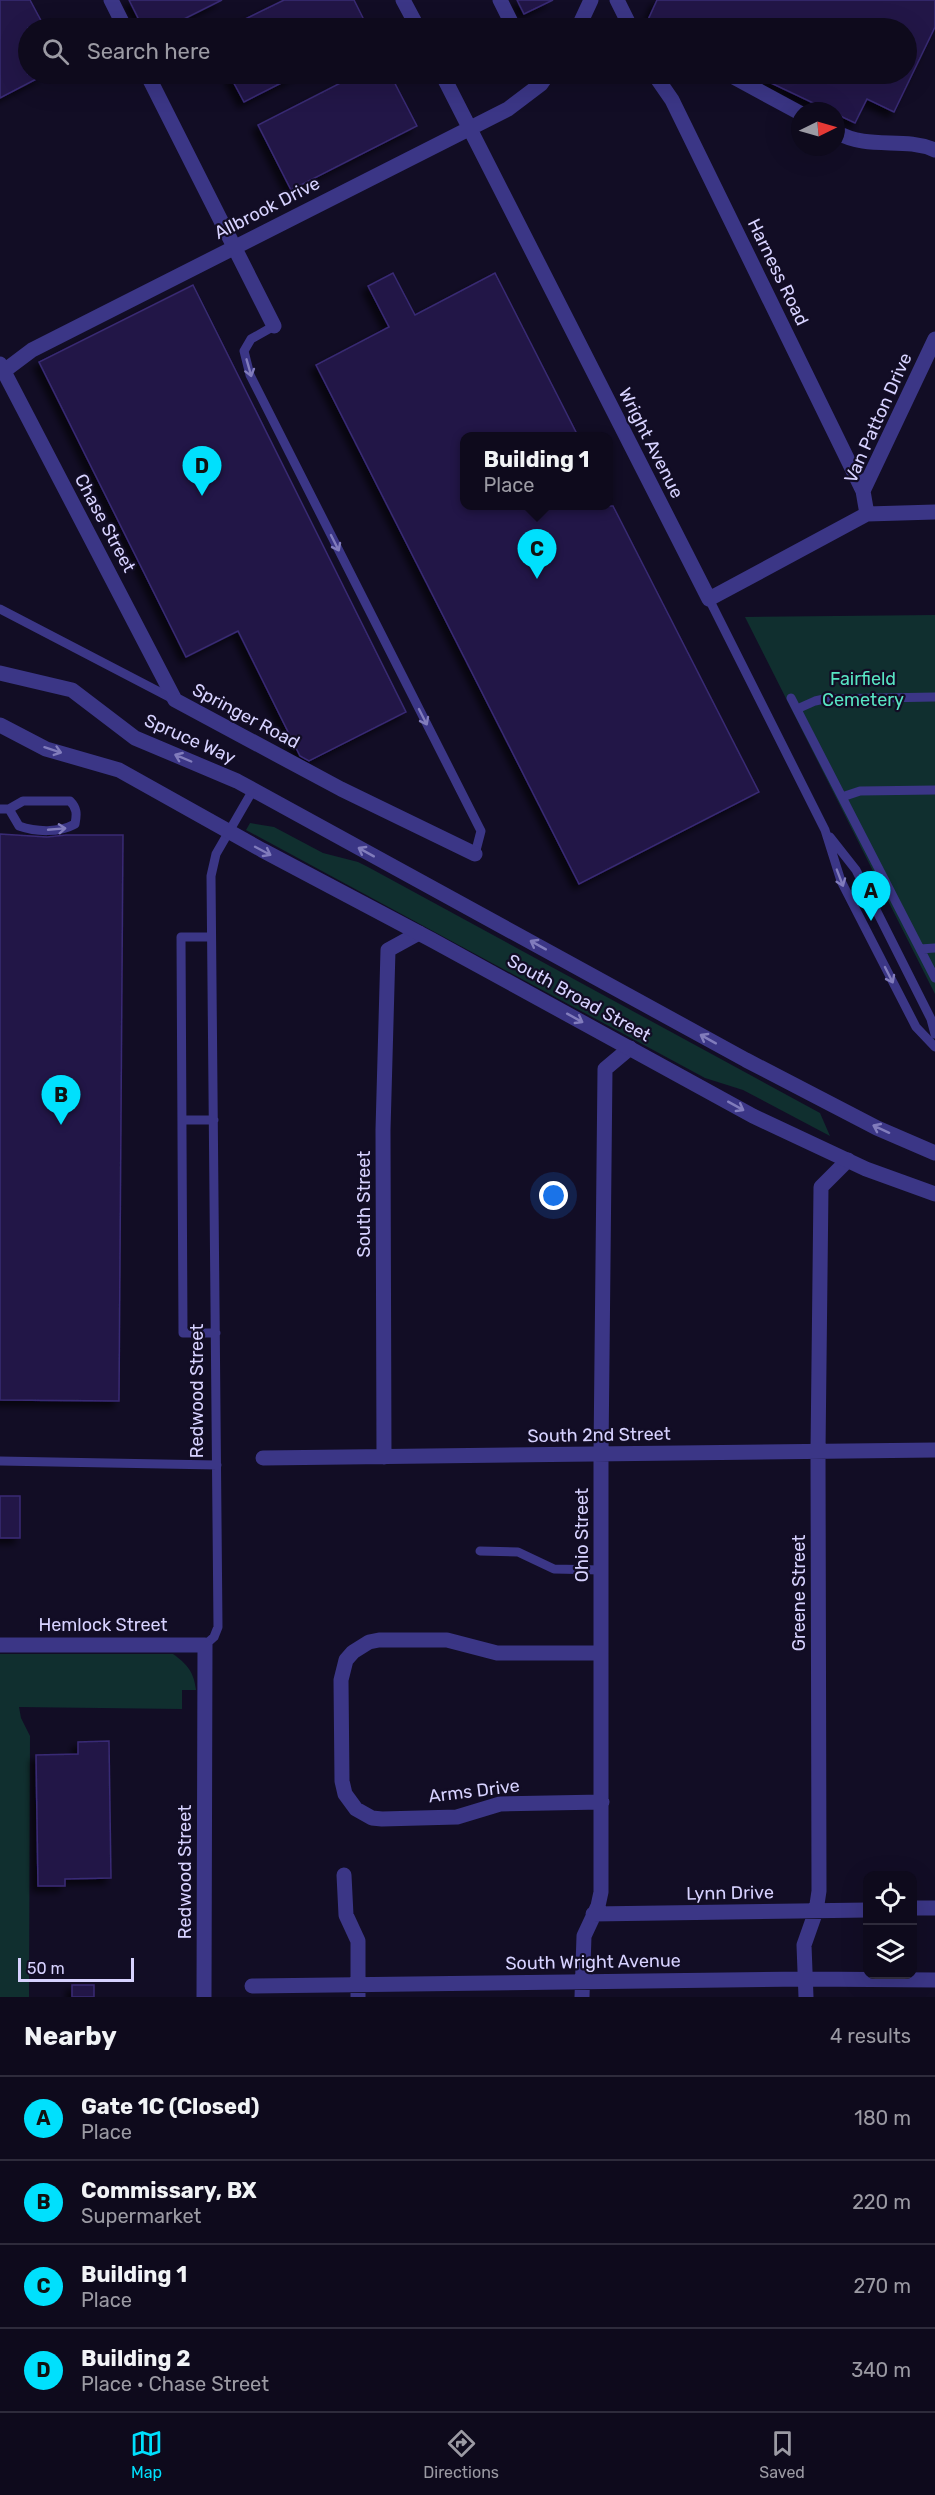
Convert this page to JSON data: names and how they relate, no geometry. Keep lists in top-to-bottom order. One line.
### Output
{"streets":{"street":["Allbrook Drive","Harness Road","Van Patton Drive","Wright Avenue","Chase Street","Springer Road","Spruce Way","South Broad Street","South Street","Redwood Street","South 2nd Street","Ohio Street","Greene Street","Hemlock Street","Arms Drive","Lynn Drive","South Wright Avenue"]},"crossings":[["Allbrook Drive","Wright Avenue"],["Allbrook Drive","Chase Street"],["Harness Road","Van Patton Drive"],["Chase Street","Springer Road"],["Spruce Way","South Broad Street"],["South Broad Street","South Street"],["South Broad Street","Redwood Street"],["South Broad Street","Ohio Street"],["South Broad Street","Greene Street"],["South Street","South 2nd Street"],["Redwood Street","Hemlock Street"],["South 2nd Street","Ohio Street"],["South 2nd Street","Greene Street"],["Ohio Street","Arms Drive"],["Ohio Street","Lynn Drive"],["Ohio Street","South Wright Avenue"],["Greene Street","Lynn Drive"],["Greene Street","South Wright Avenue"]],"one_way":["Spruce Way"],"parks":["Fairfield Cemetery"],"scale_bar":"50 m","north":"right","page":{"search":"Search here","popup":["Building 1","Place"],"pins":["D","C","A","B"],"scale":"50 m","heading":["Nearby","4 results"],"list":[{"mark":"A","name":"Gate 1C (Closed)","note":"Place","value":"180 m"},{"mark":"B","name":"Commissary, BX","note":"Supermarket","value":"220 m"},{"mark":"C","name":"Building 1","note":"Place","value":"270 m"},{"mark":"D","name":"Building 2","note":"Place · Chase Street","value":"340 m"}],"nav":["Map","Directions","Saved"]}}
